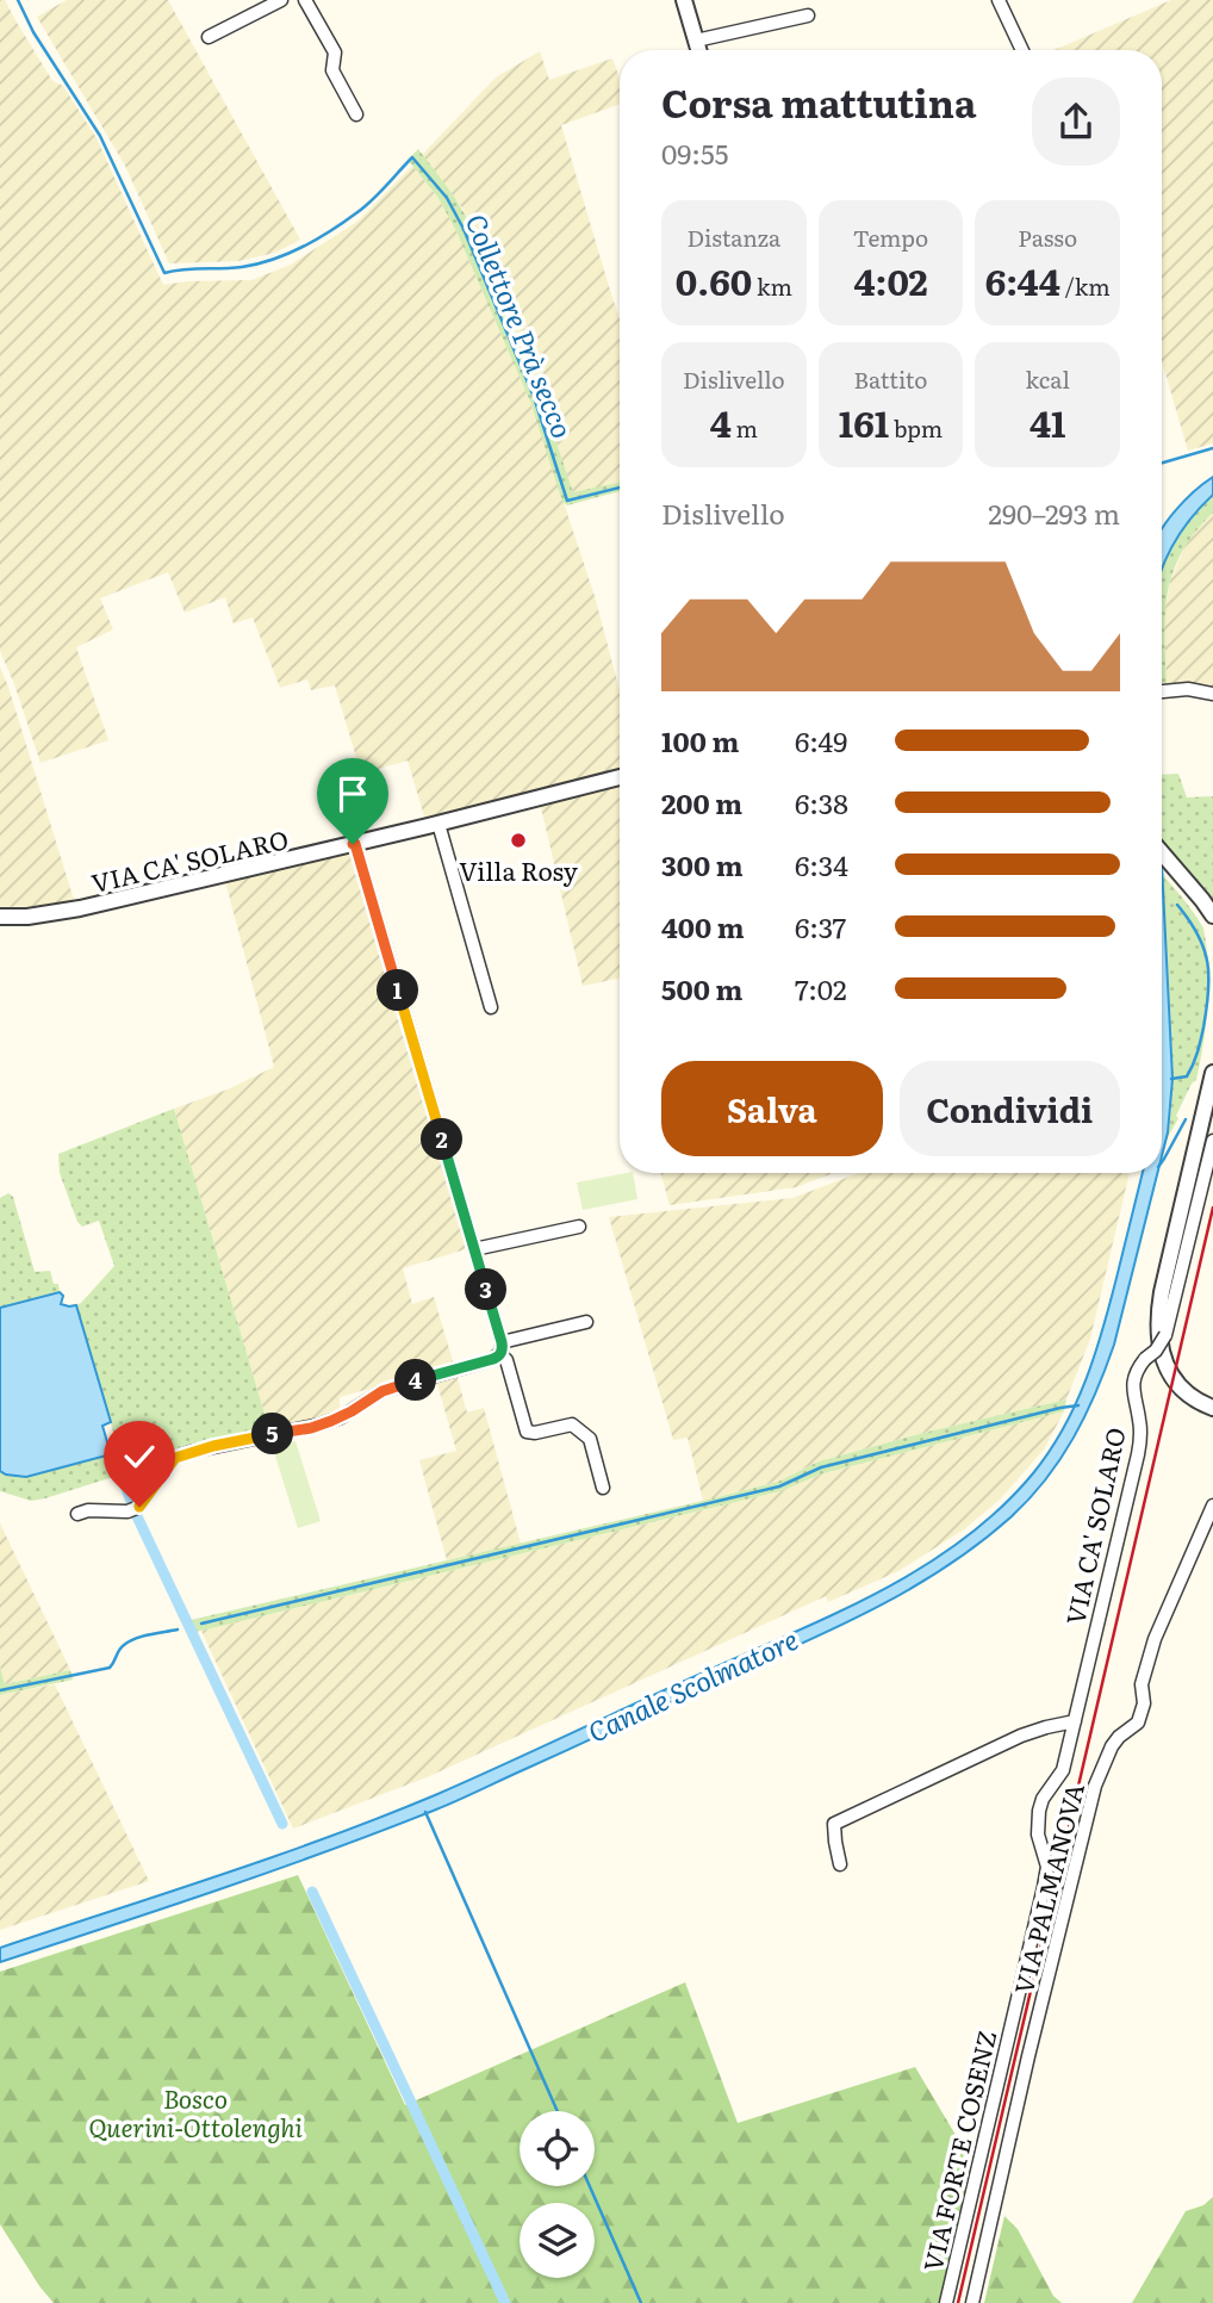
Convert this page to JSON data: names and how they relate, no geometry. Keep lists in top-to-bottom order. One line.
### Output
{"streets":{"street":["VIA CA' SOLARO","VIA PALMANOVA","VIA FORTE COSENZ"]},"crossings":[["VIA CA' SOLARO","VIA FORTE COSENZ"]],"water":["Collettore Prà secco","Canale Scolmatore"],"parks":["Bosco Querini-Ottolenghi"],"places":["Villa Rosy"],"page":{"heading":["Corsa mattutina","09:55"],"stats":[["Distanza","0.60 km"],["Tempo","4:02"],["Passo","6:44 /km"],["Dislivello","4 m"],["Battito","161 bpm"],["kcal","41"]],"chart":["Dislivello","290–293 m"],"list":[{"name":"100 m","note":"6:49"},{"name":"200 m","note":"6:38"},{"name":"300 m","note":"6:34"},{"name":"400 m","note":"6:37"},{"name":"500 m","note":"7:02"}],"pins":["1","2","3","4","5"],"buttons":["Salva","Condividi"]}}
